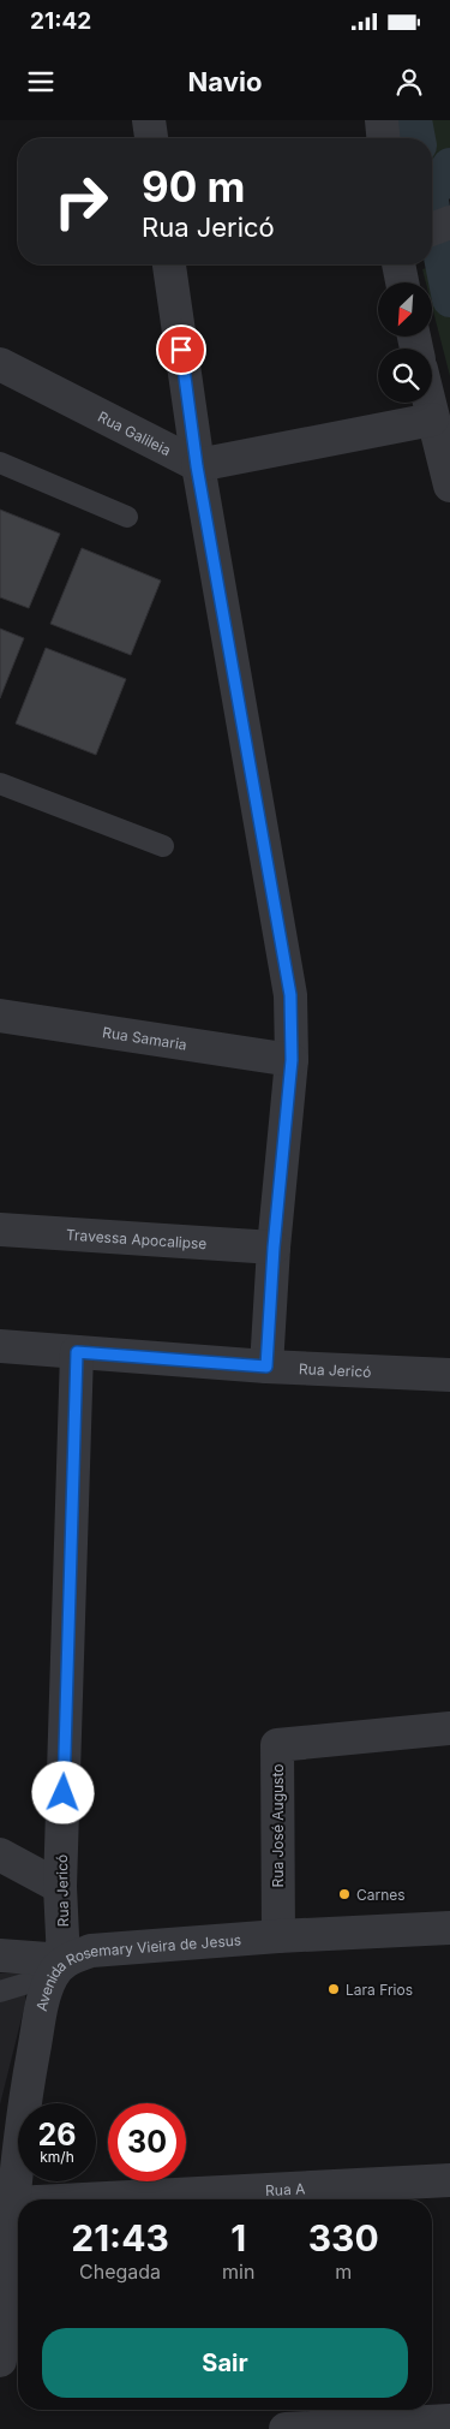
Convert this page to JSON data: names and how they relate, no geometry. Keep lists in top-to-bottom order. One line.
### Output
{"streets":{"street":["Rua Galileia","Rua Samaria","Travessa Apocalipse","Rua Jericó","Rua José Augusto","Avenida Rosemary Vieira de Jesus","Rua A"]},"crossings":[["Rua Jericó","Avenida Rosemary Vieira de Jesus"],["Rua José Augusto","Avenida Rosemary Vieira de Jesus"],["Avenida Rosemary Vieira de Jesus","Rua A"]],"places":["Carnes","Lara Frios"],"north":"bottom left","page":{"status":"21:42","header":"Navio","turn":["90 m","Rua Jericó"],"speed":"26 km/h","limit":"30","eta":["21:43","Chegada","1","min","330","m"],"buttons":"Sair"}}
